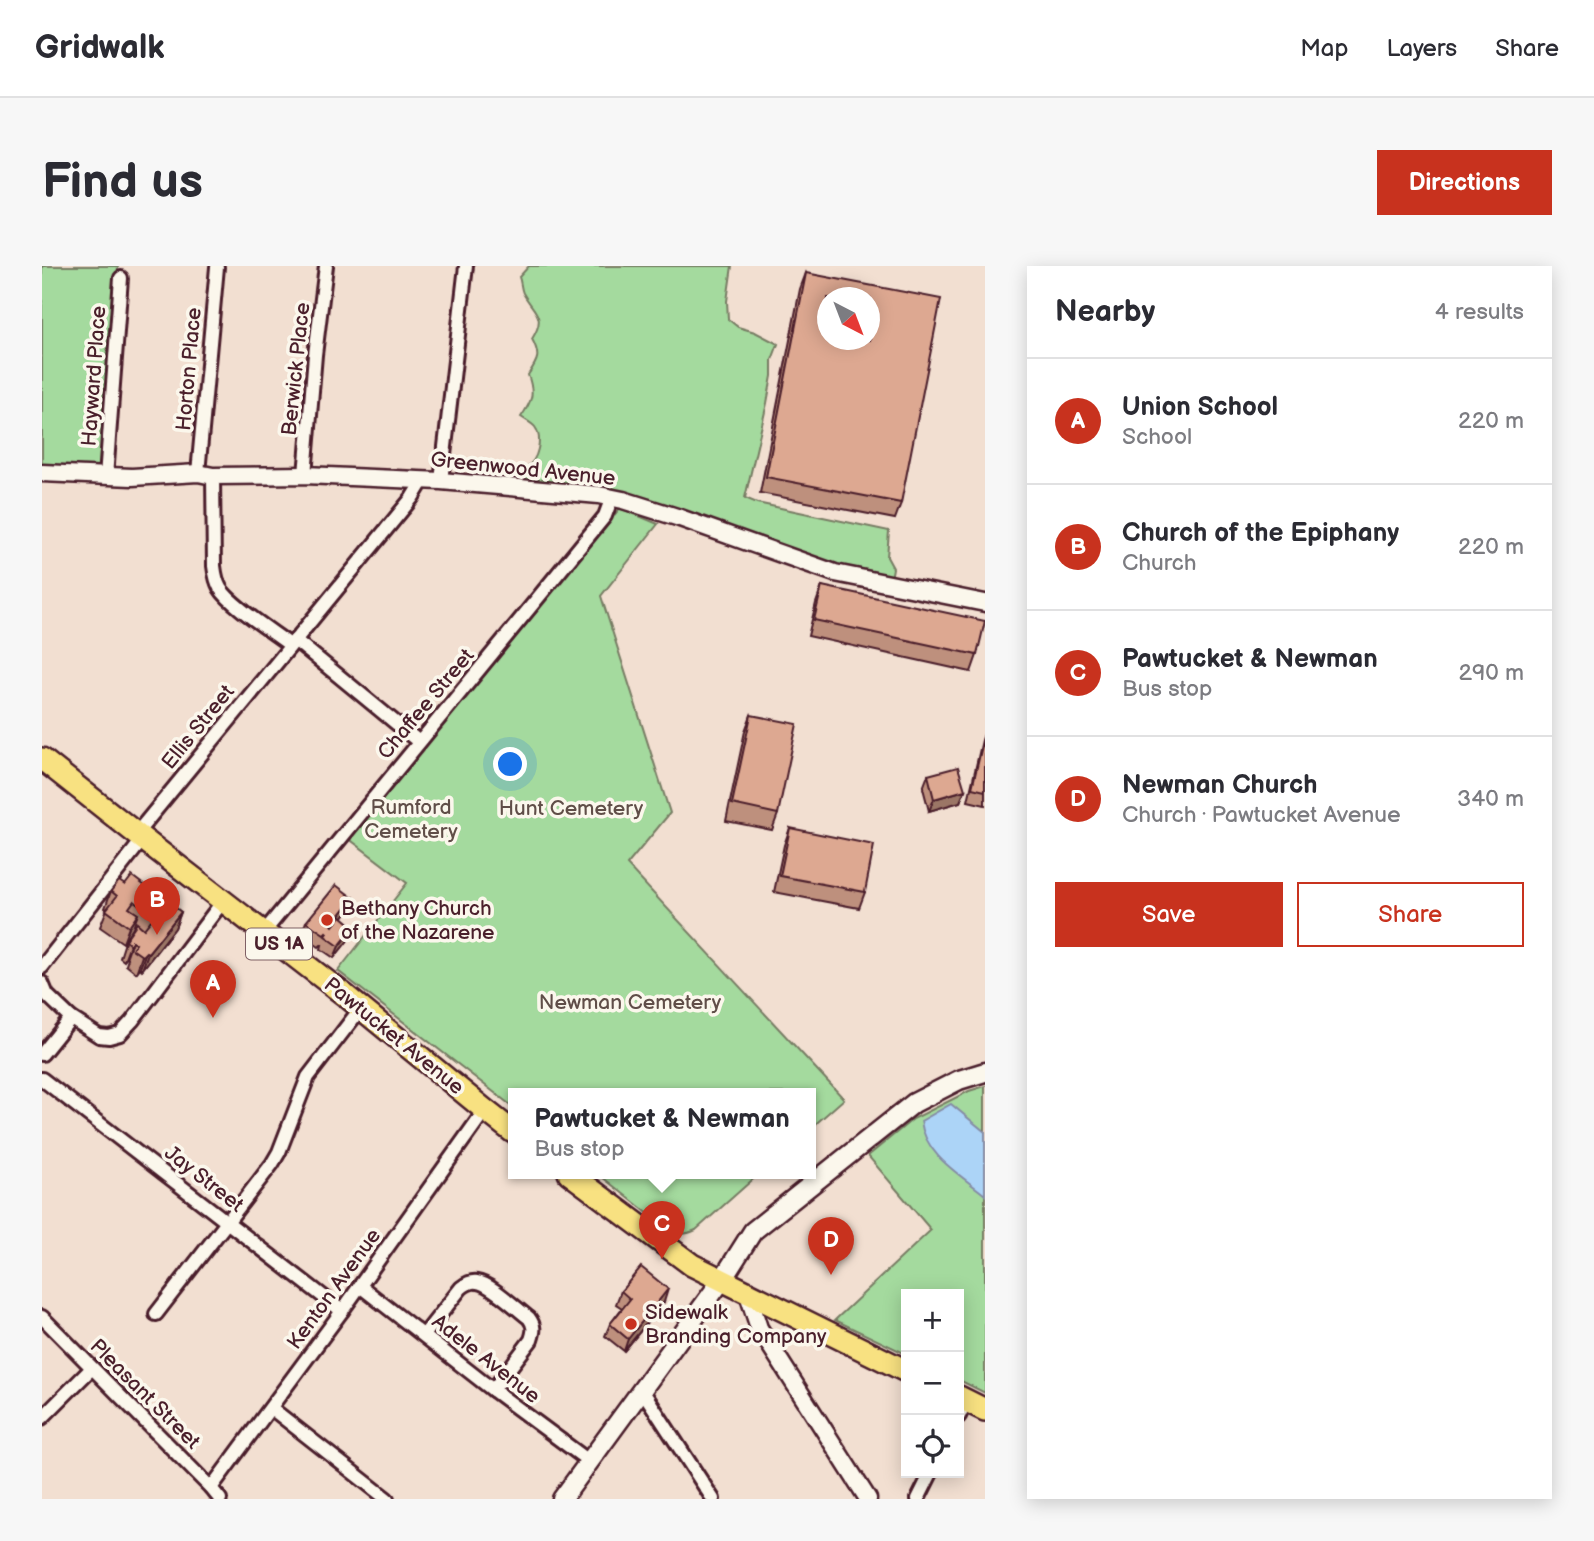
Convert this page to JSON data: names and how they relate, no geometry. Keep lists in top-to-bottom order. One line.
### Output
{"streets":{"main road":["US 1A","Pawtucket Avenue"],"street":["Horton Place","Berwick Place","Hayward Place","Greenwood Avenue","Chaffee Street","Ellis Street","Jay Street","Kenton Avenue","Adele Avenue","Pleasant Street"]},"crossings":[["Horton Place","Greenwood Avenue"],["Horton Place","Chaffee Street"],["Horton Place","Ellis Street"],["Berwick Place","Greenwood Avenue"],["Hayward Place","Greenwood Avenue"],["Greenwood Avenue","Chaffee Street"],["Greenwood Avenue","Ellis Street"],["Chaffee Street","Pawtucket Avenue"],["Ellis Street","Pawtucket Avenue"],["Pawtucket Avenue","Kenton Avenue"],["Jay Street","Kenton Avenue"],["Kenton Avenue","Adele Avenue"],["Kenton Avenue","Pleasant Street"]],"parks":["Rumford Cemetery","Hunt Cemetery","Newman Cemetery"],"places":["Bethany Church of the Nazarene","Sidewalk Branding Company"],"north":"bottom right","page":{"header":"Gridwalk","nav":["Map","Layers","Share"],"buttons":["Directions",["Save","Share"]],"title":"Find us","heading":["Nearby","4 results"],"list":[{"mark":"A","name":"Union School","note":"School","value":"220 m"},{"mark":"B","name":"Church of the Epiphany","note":"Church","value":"220 m"},{"mark":"C","name":"Pawtucket & Newman","note":"Bus stop","value":"290 m"},{"mark":"D","name":"Newman Church","note":"Church · Pawtucket Avenue","value":"340 m"}],"pins":["B","A","C","D"],"popup":["Pawtucket & Newman","Bus stop"],"map_buttons":["+","−"]}}
